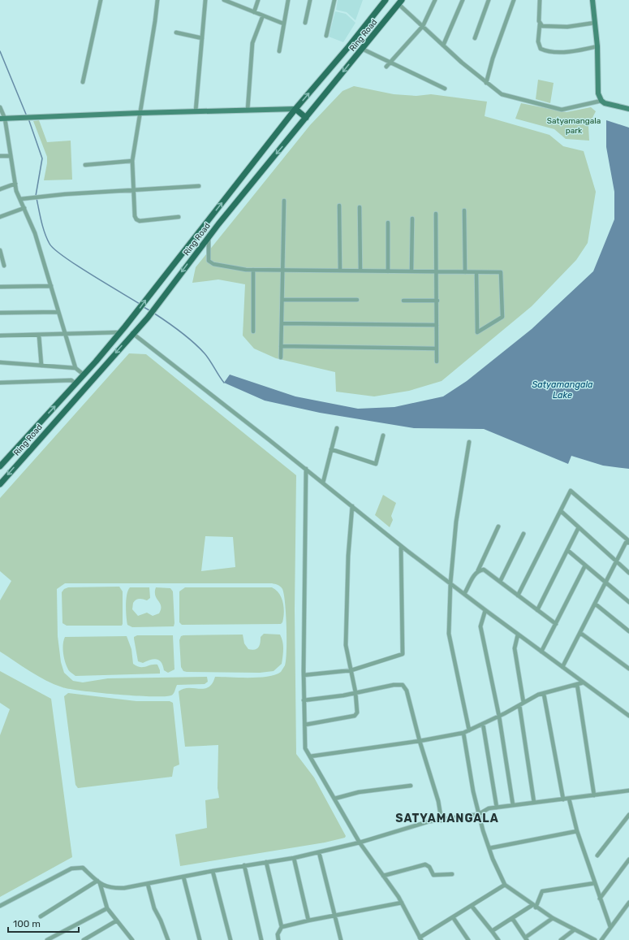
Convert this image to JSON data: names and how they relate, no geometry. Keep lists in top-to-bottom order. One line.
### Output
{"streets":{"main road":["Ring Road"]},"districts":["SATYAMANGALA"],"water":["Satyamangala Lake"],"parks":["Satyamangala park"],"scale_bar":"100 m"}
